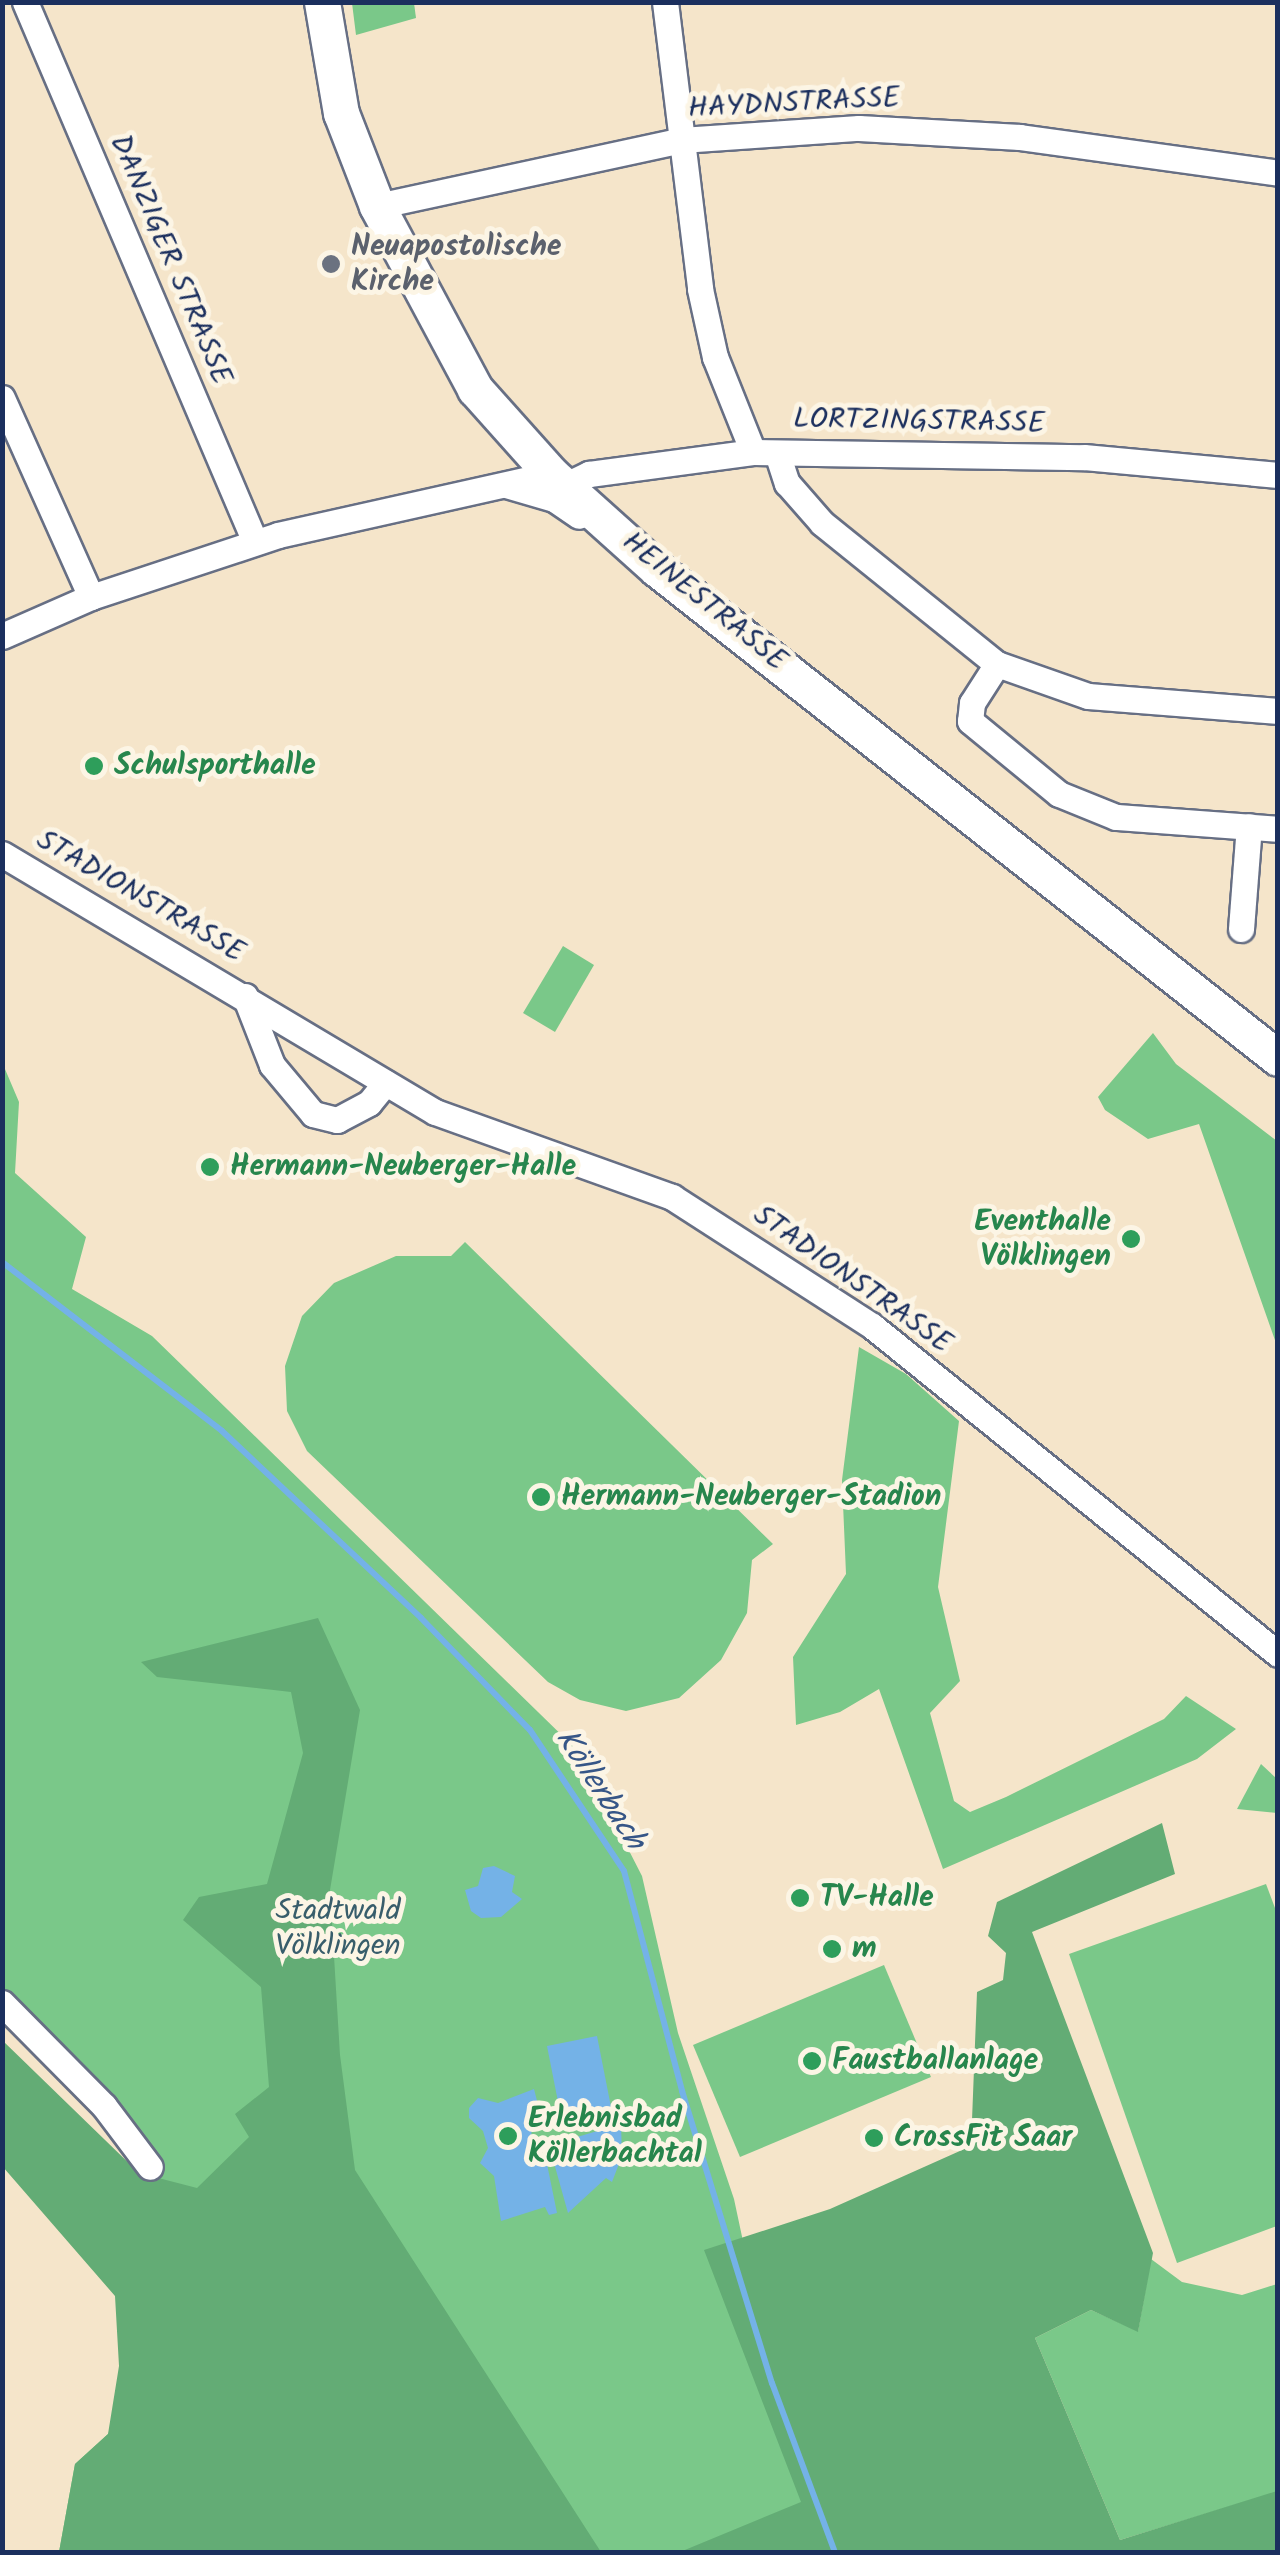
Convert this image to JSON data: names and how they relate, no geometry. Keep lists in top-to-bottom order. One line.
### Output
{"streets":{"main road":["HEINESTRASSE"],"street":["HAYDNSTRASSE","DANZIGER STRASSE","LORTZINGSTRASSE","STADIONSTRASSE"]},"crossings":[["HAYDNSTRASSE","HEINESTRASSE"],["DANZIGER STRASSE","LORTZINGSTRASSE"],["LORTZINGSTRASSE","HEINESTRASSE"]],"water":["Köllerbach"],"parks":["Stadtwald Völklingen"],"places":["Neuapostolische Kirche","Schulsporthalle","Hermann-Neuberger-Halle","Eventhalle Völklingen","Hermann-Neuberger-Stadion","TV-Halle","m","Faustballanlage","Erlebnisbad Köllerbachtal","CrossFit Saar"]}
